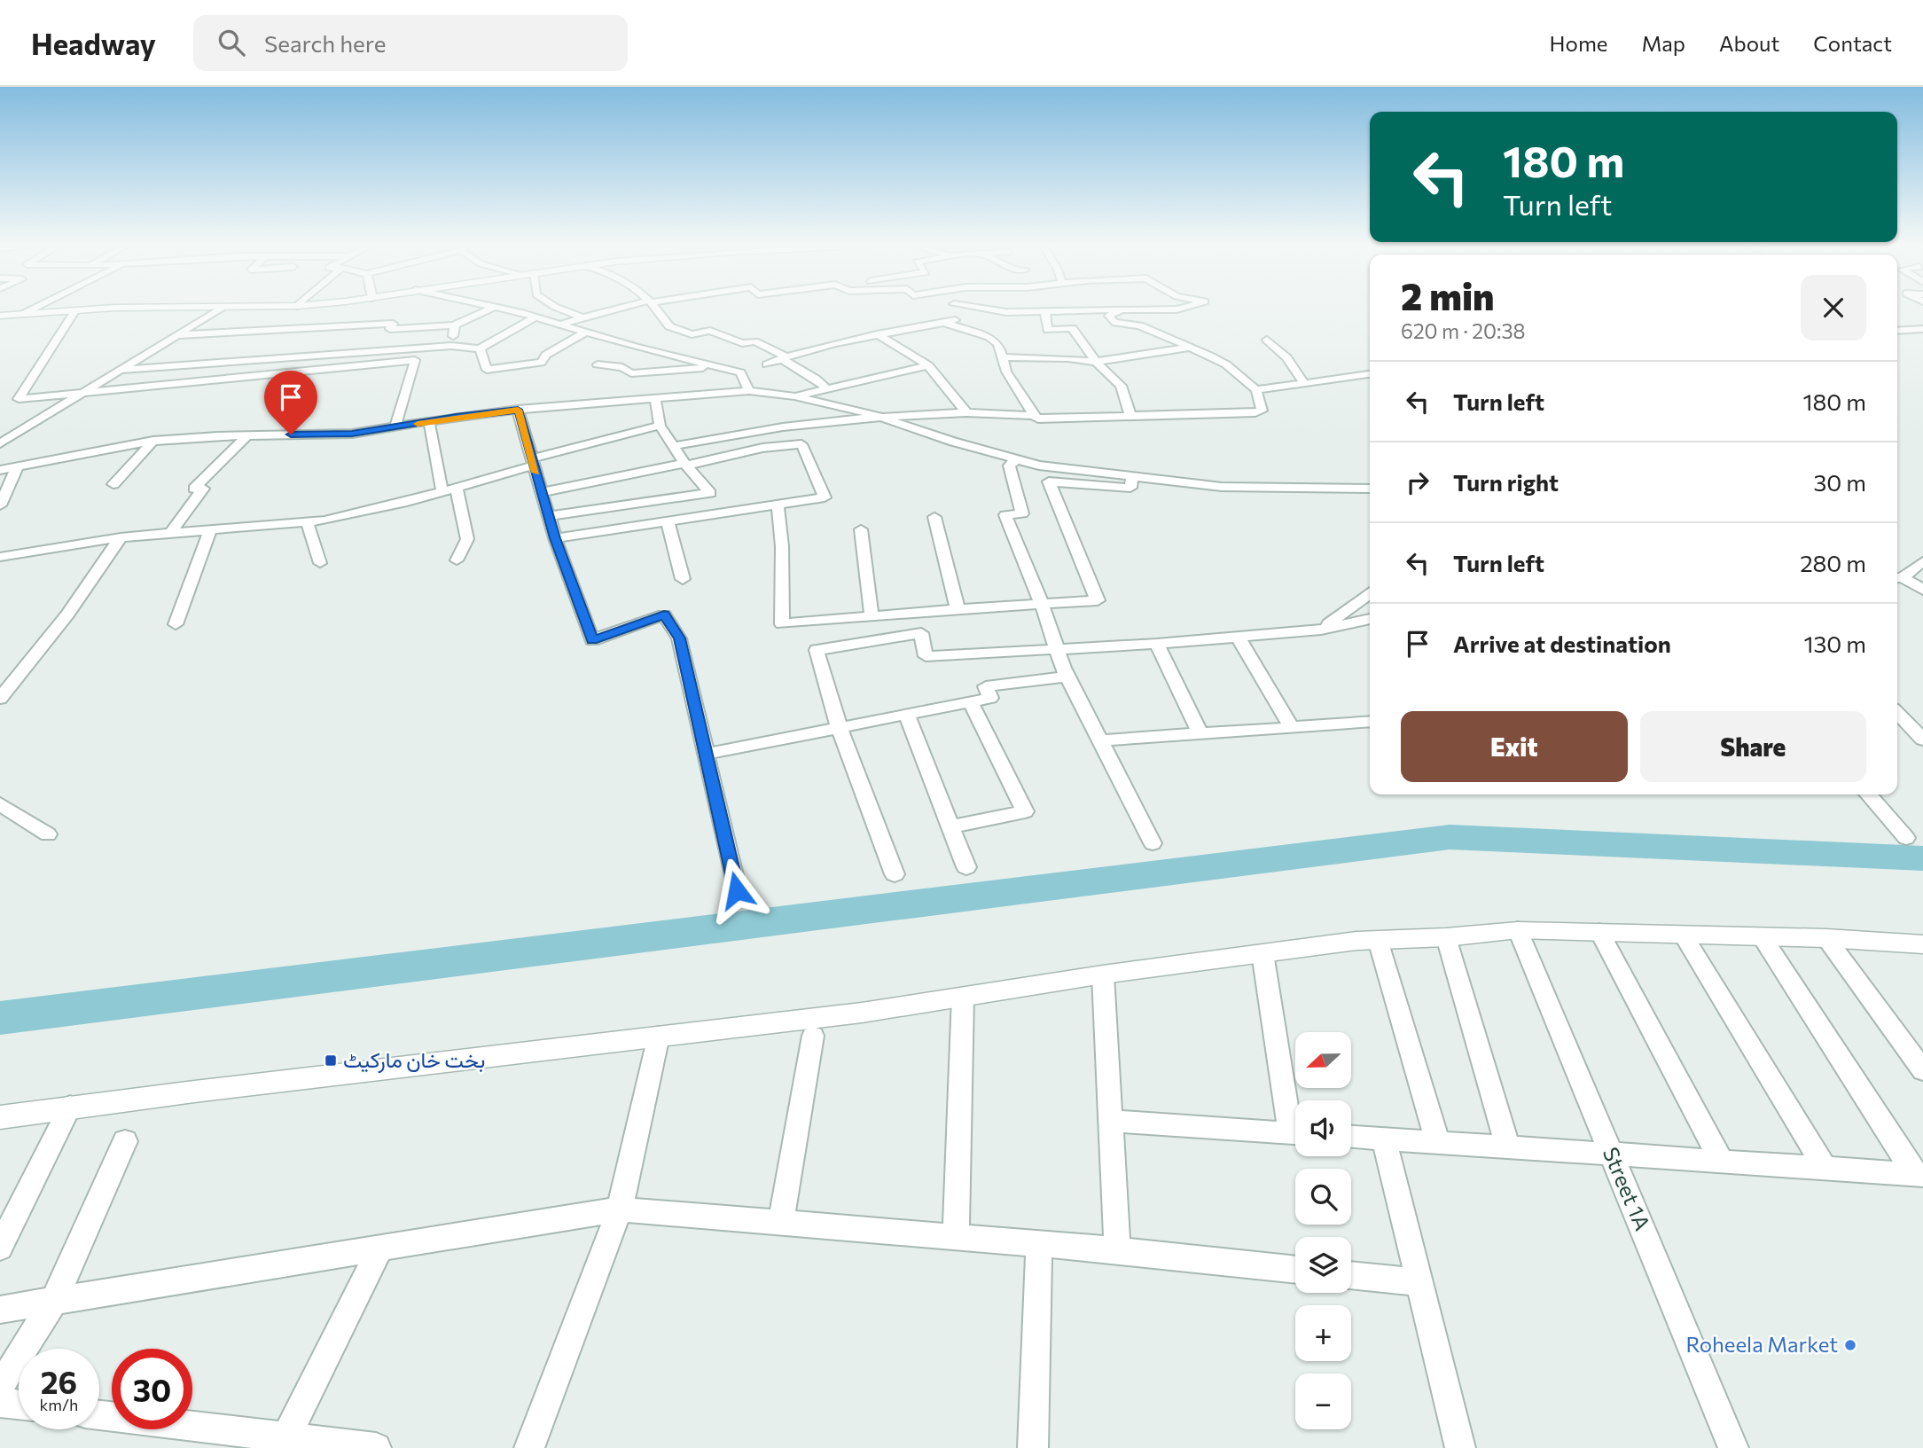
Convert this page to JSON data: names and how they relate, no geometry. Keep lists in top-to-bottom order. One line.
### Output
{"streets":{"street":["Street 1A"]},"places":{"transit":["بخت خان مارکیٹ"],"other":["Roheela Market"]},"north":"left","page":{"header":"Headway","search":"Search here","nav":["Home","Map","About","Contact"],"turn":["180 m","Turn left"],"heading":["2 min","620 m · 20:38"],"list":[{"name":"Turn left","value":"180 m"},{"name":"Turn right","value":"30 m"},{"name":"Turn left","value":"280 m"},{"name":"Arrive at destination","value":"130 m"}],"buttons":["Exit","Share"],"map_buttons":["+","−"],"speed":"26 km/h","limit":"30"}}
